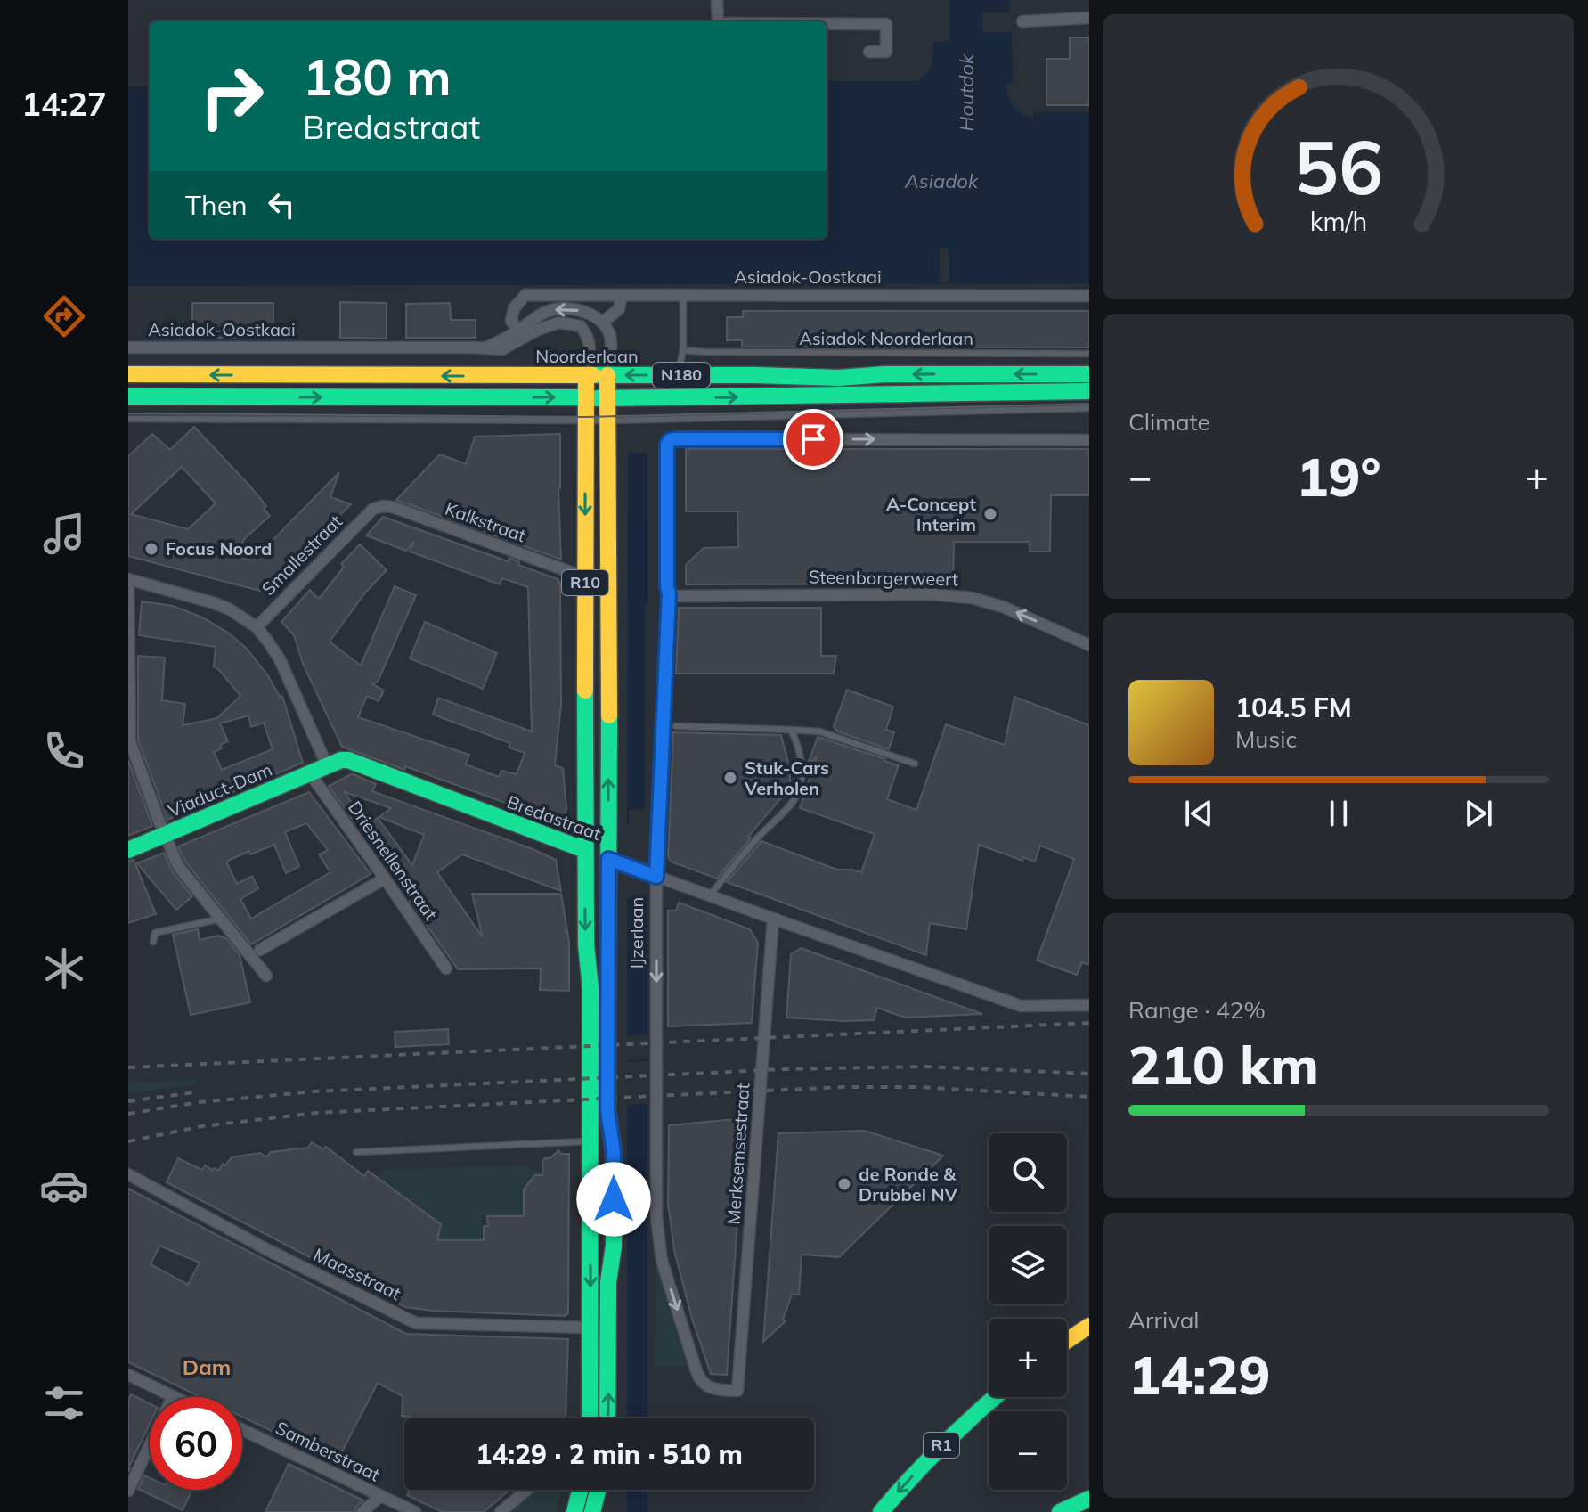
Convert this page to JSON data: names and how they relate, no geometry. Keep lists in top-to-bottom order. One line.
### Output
{"streets":{"main road":["Noorderlaan","N180","R10","Viaduct-Dam","Bredastraat","R1"],"street":["Asiadok-Oostkaai","Kalkstraat","Smallestraat","Steenborgerweert","Driesnellenstraat","IJzerlaan","Merksemsestraat","Maasstraat","Samberstraat"],"lane":["Asiadok Noorderlaan"]},"crossings":[["Asiadok-Oostkaai","Noorderlaan"],["Asiadok-Oostkaai","R10"],["Noorderlaan","R10"],["N180","R10"],["Kalkstraat","Smallestraat"],["Kalkstraat","R10"],["Steenborgerweert","IJzerlaan"],["R10","Bredastraat"],["R10","Maasstraat"],["Viaduct-Dam","Bredastraat"],["Viaduct-Dam","Driesnellenstraat"],["Bredastraat","IJzerlaan"],["Bredastraat","Merksemsestraat"],["IJzerlaan","Merksemsestraat"]],"one_way":["Steenborgerweert"],"districts":["Dam"],"water":["Houtdok","Asiadok"],"places":["A-Concept Interim","Focus Noord","Stuk-Cars Verholen","de Ronde & Drubbel NV"],"page":{"tabs":"14:27","turn":["180 m","Bredastraat"],"then":"Then","tile":["Climate",["Range · 42%","210 km"],["Arrival","14:29"]],"heat":["−","19°","+"],"song":["104.5 FM","Music"],"map_buttons":["+","−"],"limit":"60","trip":"14:29 · 2 min · 510 m","gauge":["56","km/h"]}}
